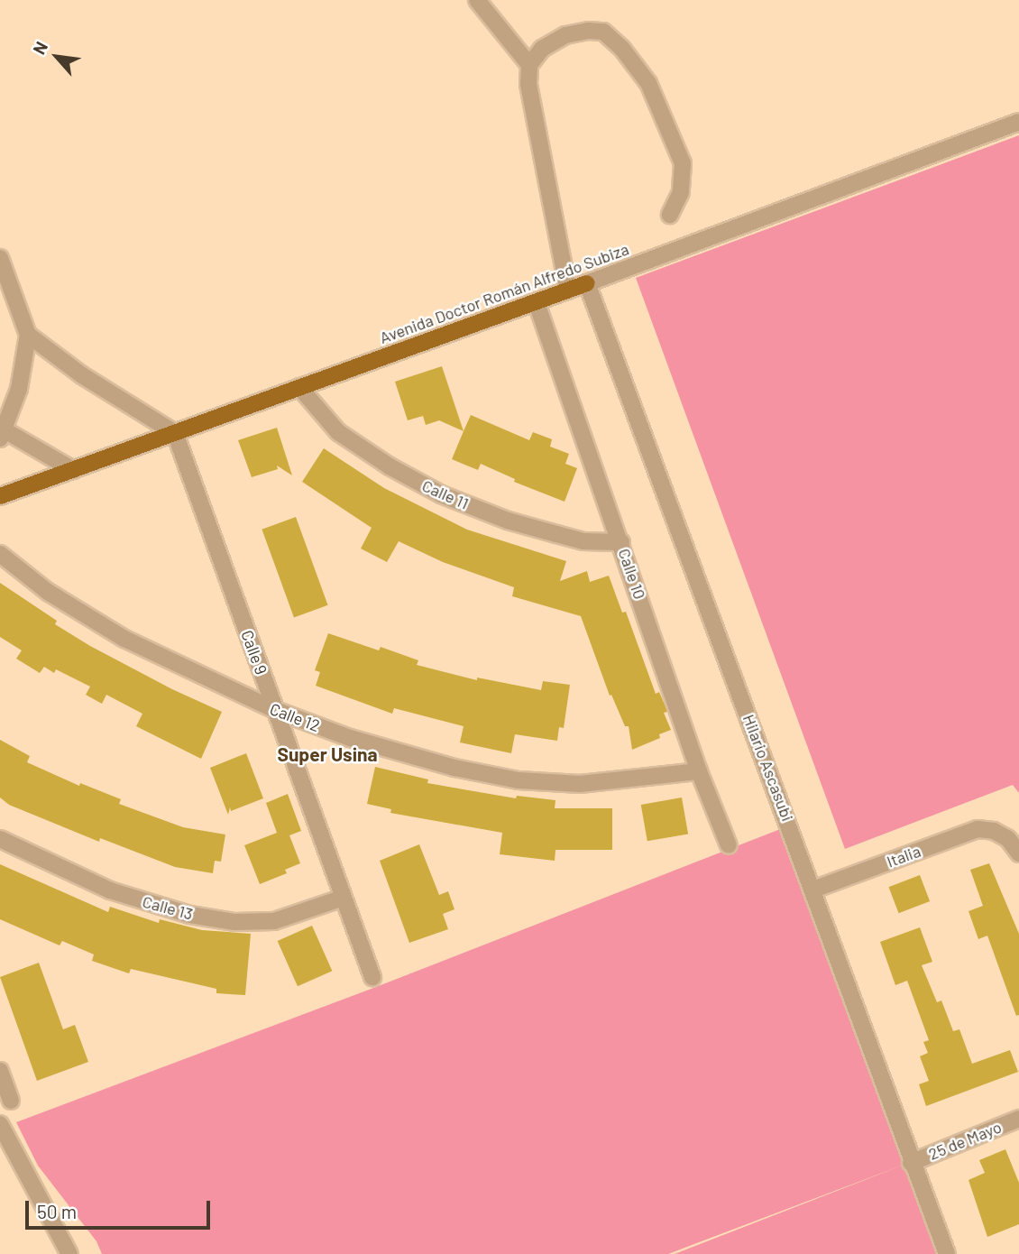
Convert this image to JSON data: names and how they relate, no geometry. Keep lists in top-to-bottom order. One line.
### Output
{"streets":{"main road":["Avenida Doctor Román Alfredo Subiza"],"street":["Calle 11","Calle 10","Calle 9","Calle 12","Hilario Ascasubi","Italia","Calle 13","25 de Mayo"]},"crossings":[["Avenida Doctor Román Alfredo Subiza","Calle 11"],["Avenida Doctor Román Alfredo Subiza","Calle 10"],["Avenida Doctor Román Alfredo Subiza","Calle 9"],["Avenida Doctor Román Alfredo Subiza","Hilario Ascasubi"],["Calle 11","Calle 10"],["Calle 10","Calle 12"],["Calle 9","Calle 12"],["Calle 9","Calle 13"],["Hilario Ascasubi","Italia"],["Hilario Ascasubi","25 de Mayo"]],"districts":["Super Usina"],"scale_bar":"50 m","north":"top left"}
